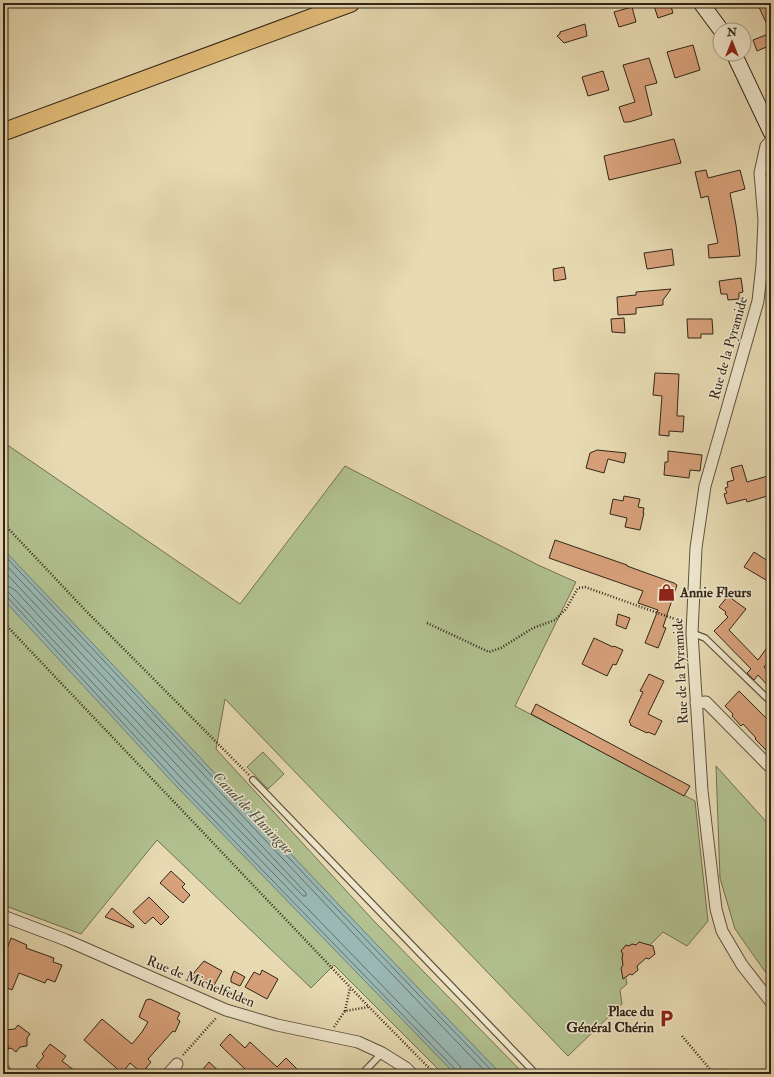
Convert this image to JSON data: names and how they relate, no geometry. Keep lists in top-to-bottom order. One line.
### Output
{"streets":{"street":["Rue de la Pyramide","Rue de Michelfelden"]},"water":["Canal de Huningue"],"places":{"shop":["Annie Fleurs"],"parking":["Place du Général Chérin"]},"north":"top"}
